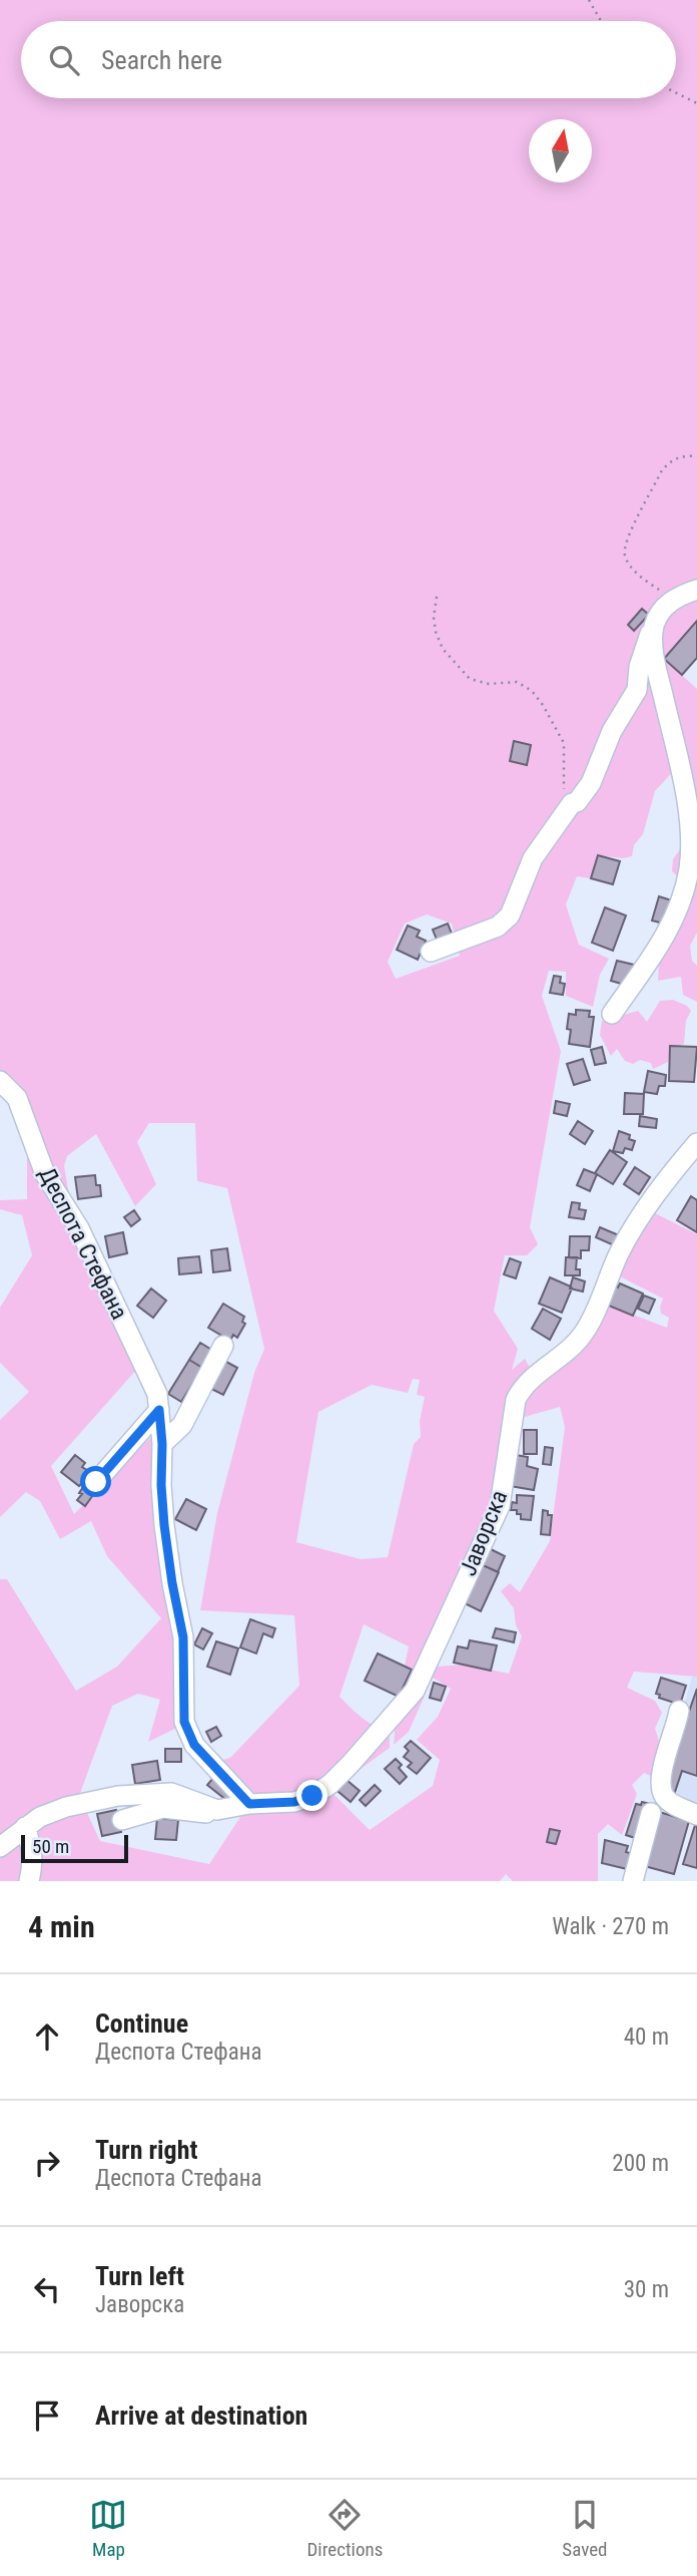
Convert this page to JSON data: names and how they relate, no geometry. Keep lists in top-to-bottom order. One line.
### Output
{"streets":{"street":["Деспота Стефана","Јаворска"]},"crossings":[["Деспота Стефана","Јаворска"]],"scale_bar":"50 m","north":"top","page":{"search":"Search here","scale":"50 m","heading":["4 min","Walk · 270 m"],"list":[["Continue","Деспота Стефана","40 m"],["Turn right","Деспота Стефана","200 m"],["Turn left","Јаворска","30 m"],"Arrive at destination"],"nav":["Map","Directions","Saved"]}}
